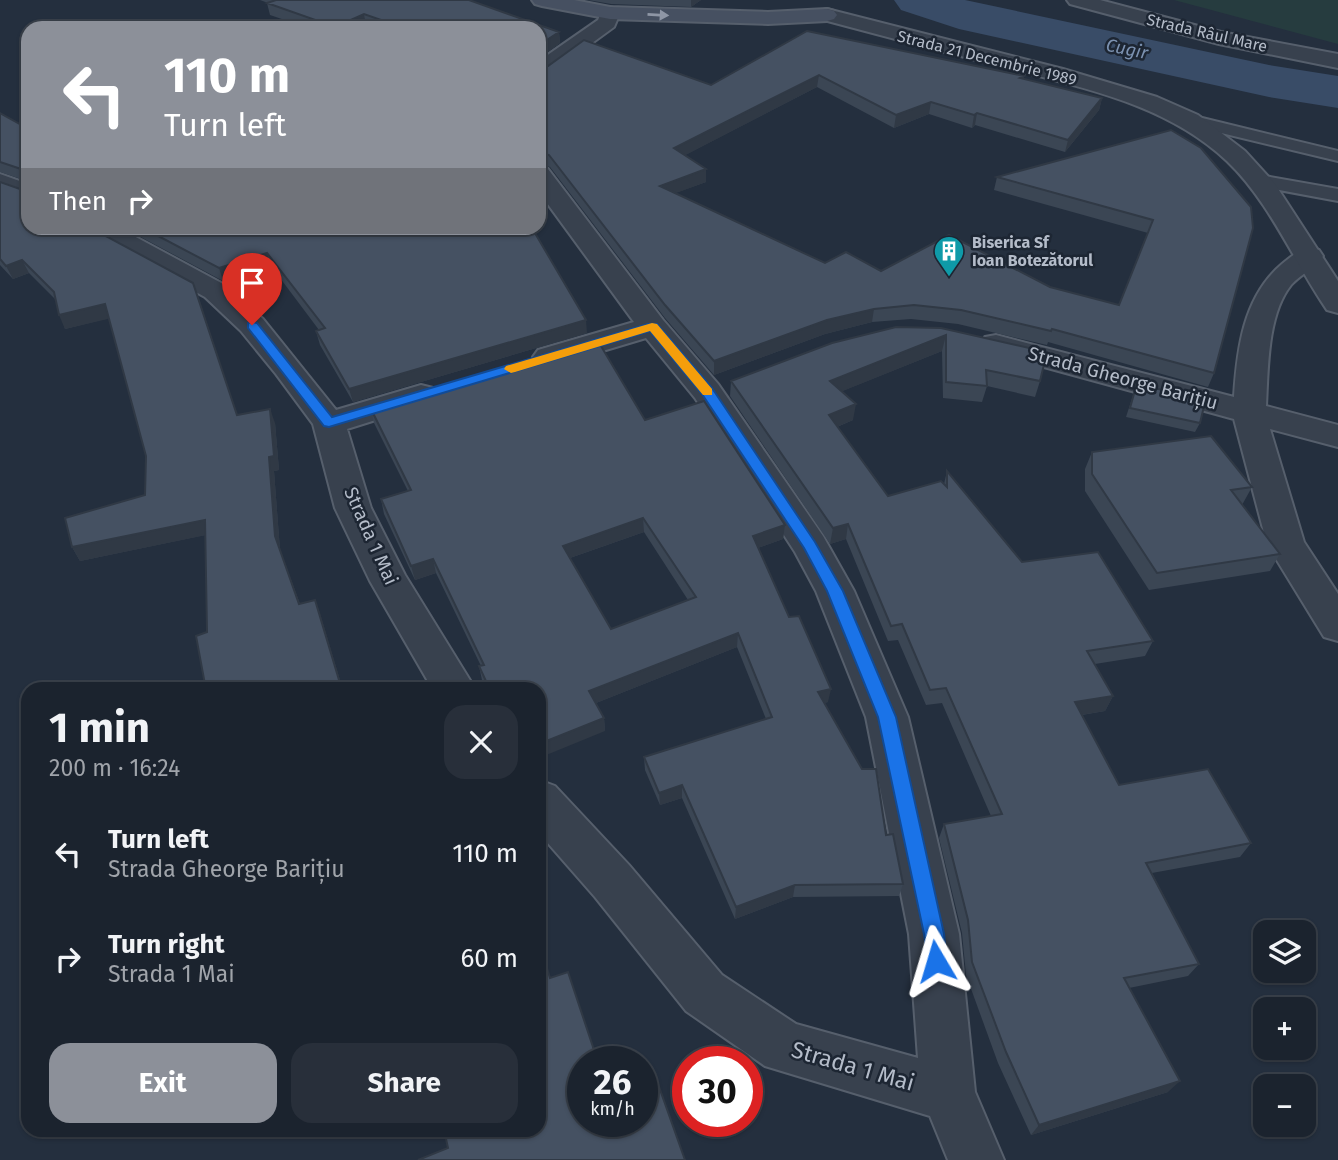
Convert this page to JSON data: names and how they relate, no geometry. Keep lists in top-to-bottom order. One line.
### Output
{"streets":{"main road":["Strada 21 Decembrie 1989"],"street":["Strada Râul Mare","Strada Gheorge Barițiu","Strada 1 Mai"]},"water":["Cugir"],"places":{"building":["Biserica Sf Ioan Botezătorul"]},"page":{"turn":["110 m","Turn left"],"then":"Then","heading":["1 min","200 m · 16:24"],"list":[{"name":"Turn left","note":"Strada Gheorge Barițiu","value":"110 m"},{"name":"Turn right","note":"Strada 1 Mai","value":"60 m"}],"map_buttons":["+","−"],"buttons":["Exit","Share"],"speed":"26 km/h","limit":"30"}}
